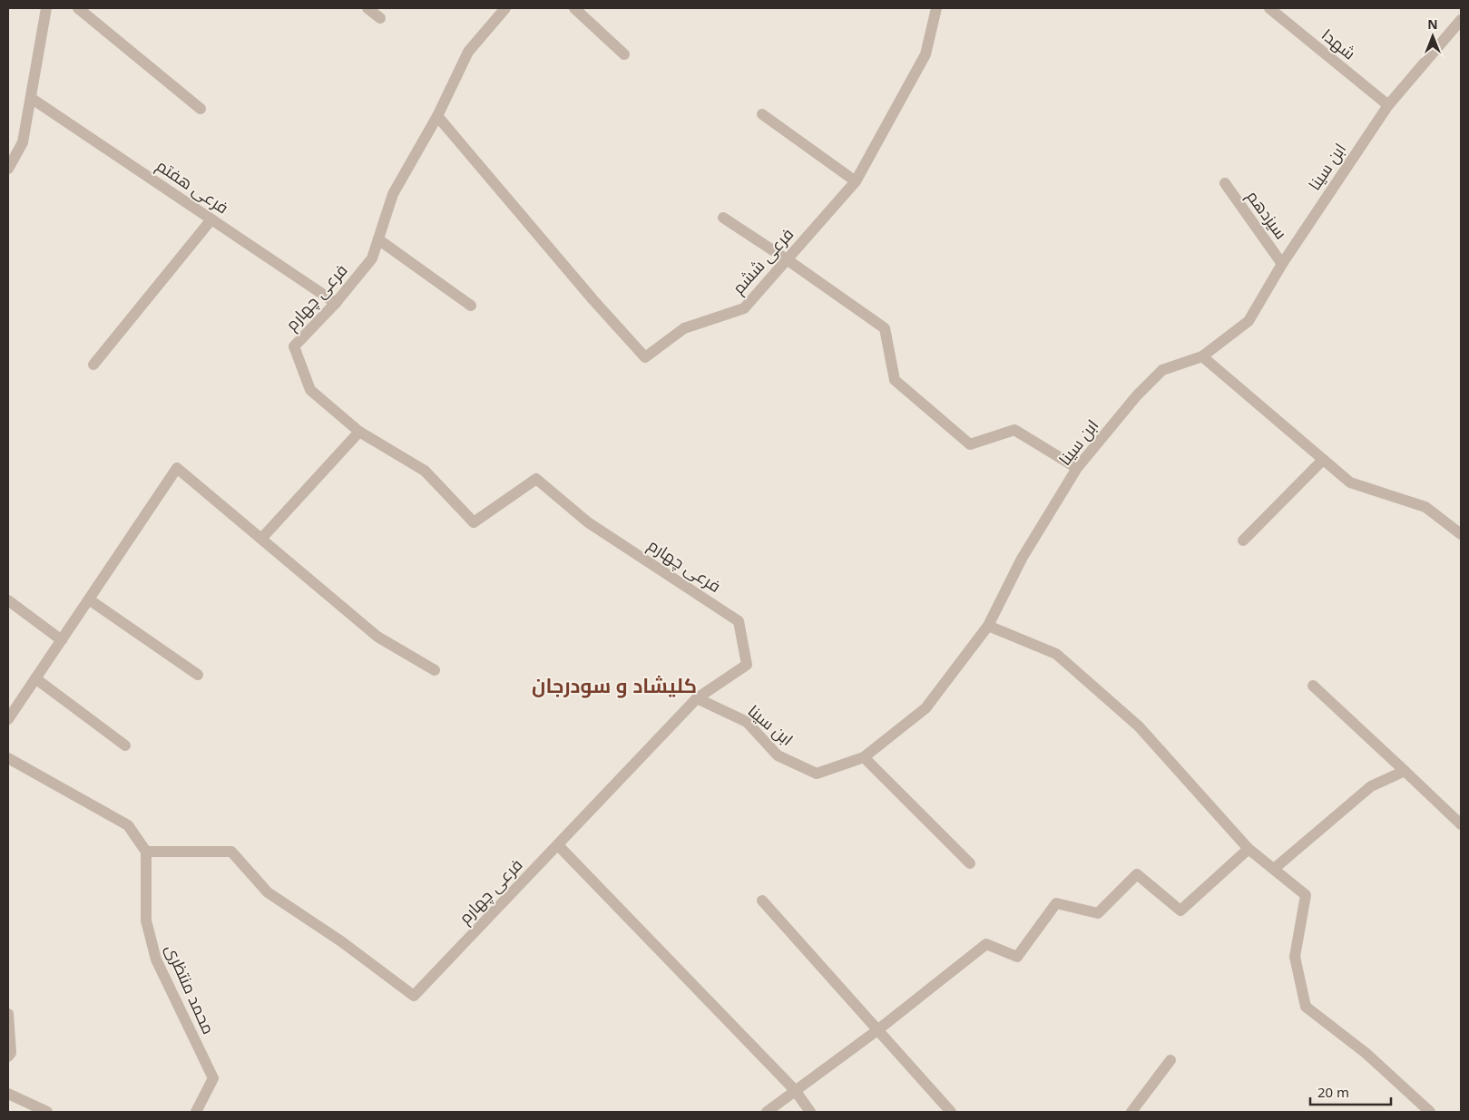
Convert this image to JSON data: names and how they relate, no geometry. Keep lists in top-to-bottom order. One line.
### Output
{"streets":{"street":["شهدا","ابن سینا","فرعی هفتم","سیزدهم","فرعی ششم","فرعی چهارم","محمد منتظری"]},"crossings":[["شهدا","ابن سینا"],["ابن سینا","سیزدهم"],["ابن سینا","فرعی چهارم"],["فرعی هفتم","فرعی چهارم"],["فرعی ششم","فرعی چهارم"],["فرعی چهارم","محمد منتظری"]],"districts":["کلیشاد و سودرجان"],"scale_bar":"20 m","north":"top"}
